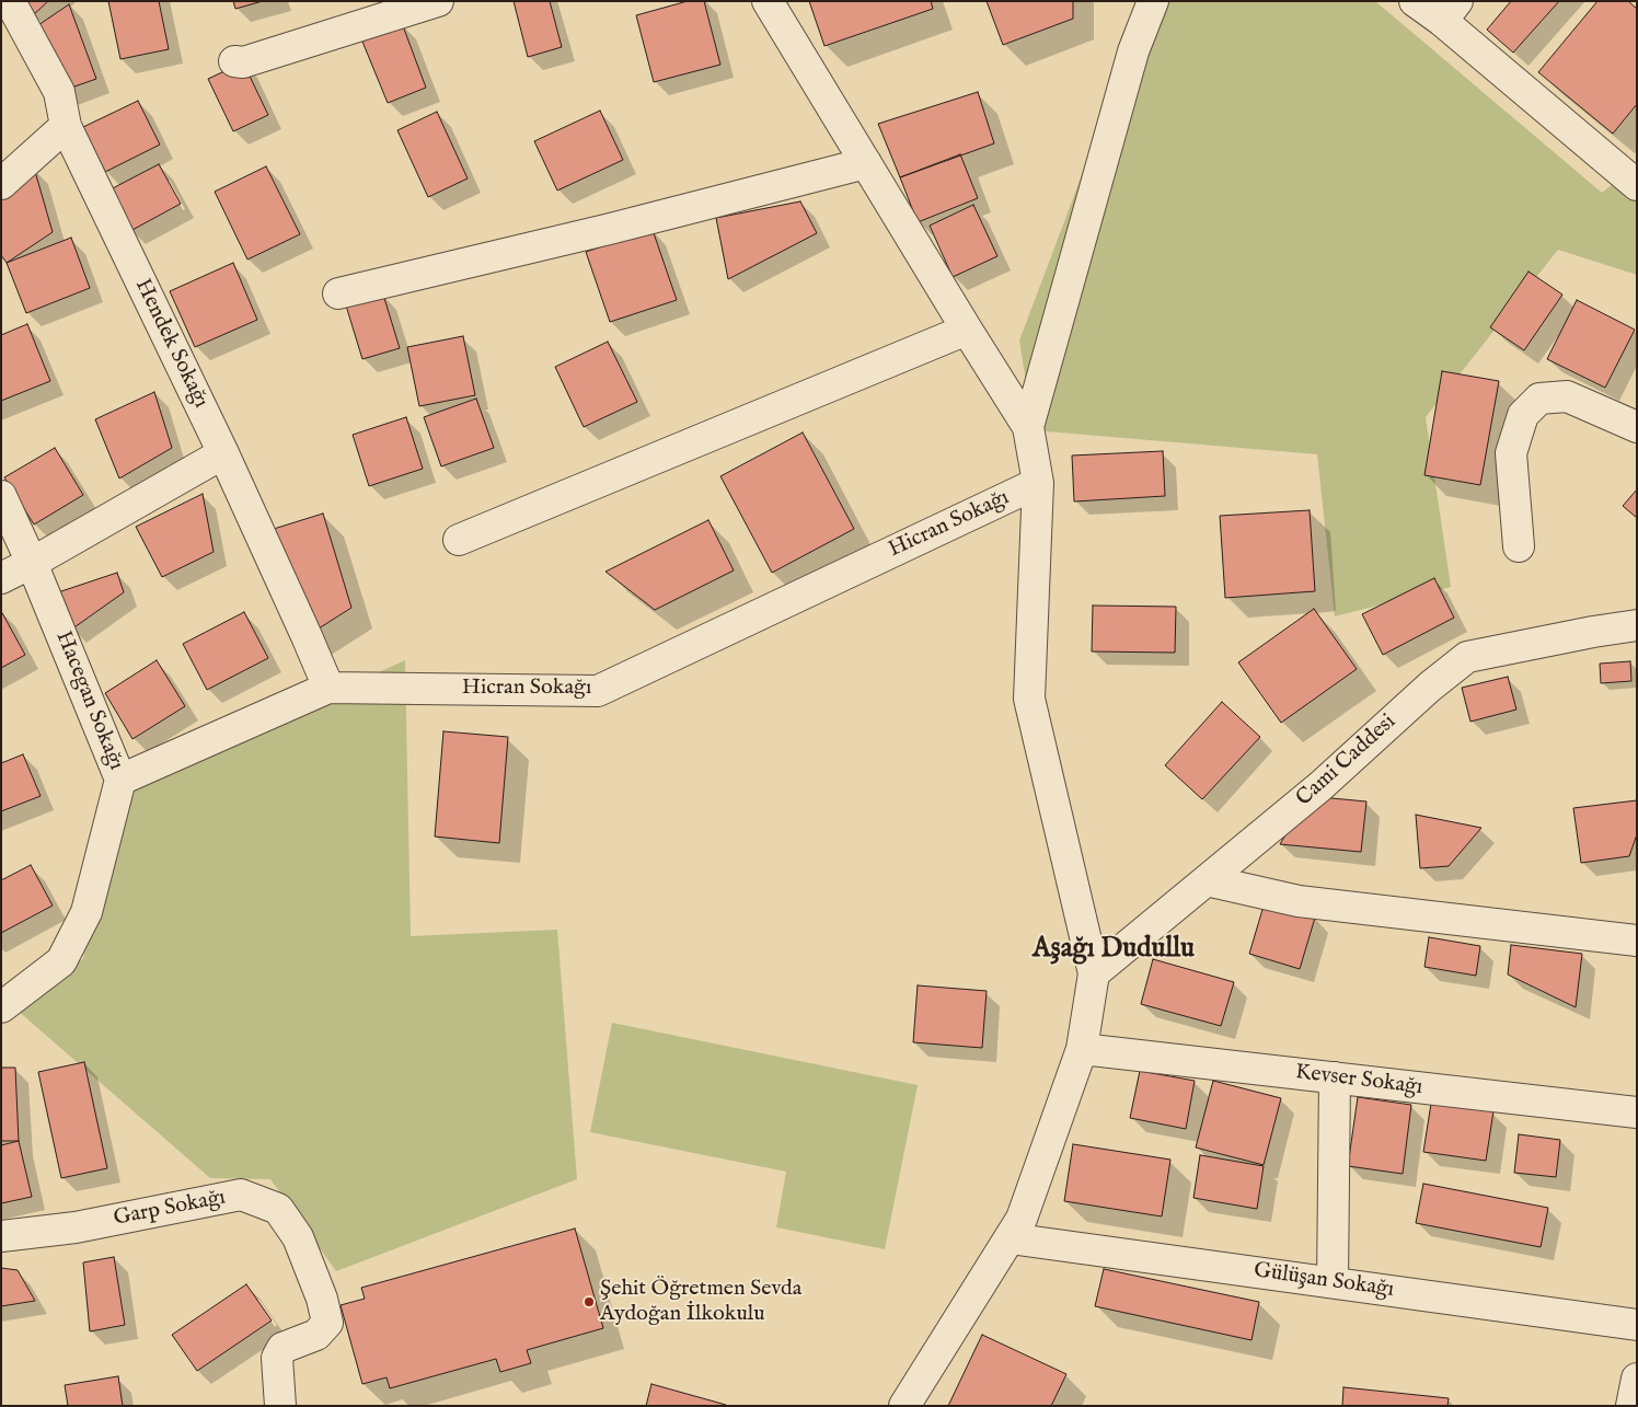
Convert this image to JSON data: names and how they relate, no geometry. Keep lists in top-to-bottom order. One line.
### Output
{"streets":{"street":["Hendek Sokağı","Hicran Sokağı","Hacegan Sokağı","Cami Caddesi","Kevser Sokağı","Garp Sokağı","Gülüşan Sokağı"]},"crossings":[["Hendek Sokağı","Hicran Sokağı"],["Hicran Sokağı","Hacegan Sokağı"]],"districts":["Aşağı Dudullu"],"places":["Şehit Öğretmen Sevda Aydoğan İlkokulu"]}
